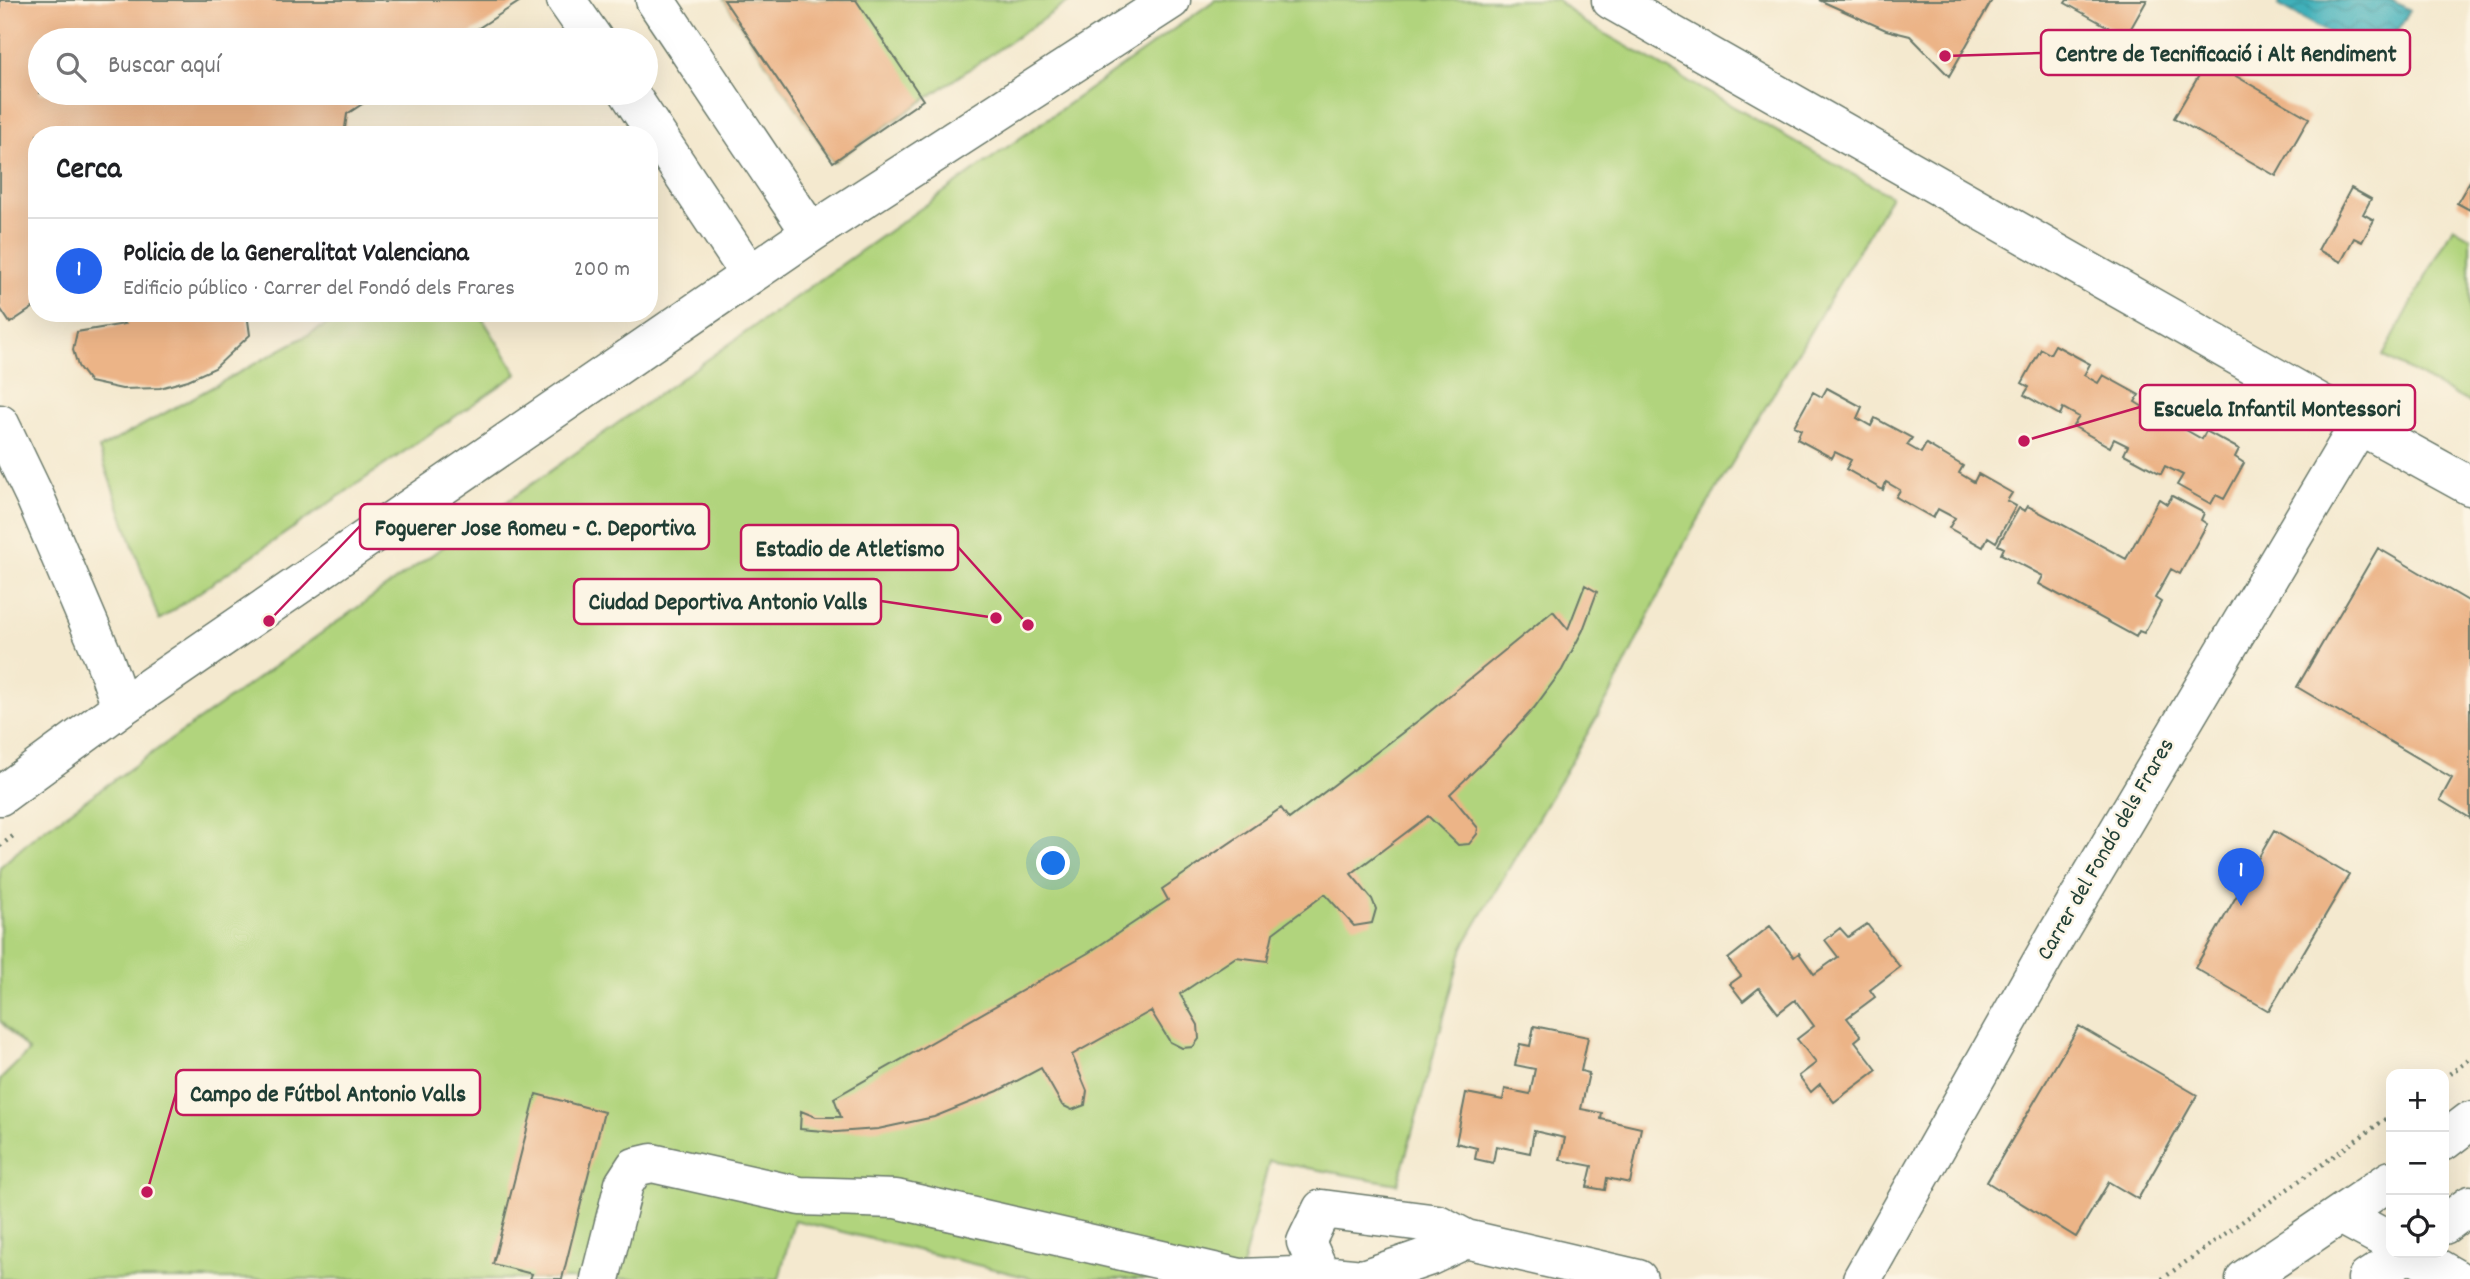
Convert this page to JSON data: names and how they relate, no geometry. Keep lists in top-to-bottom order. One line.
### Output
{"streets":{"street":["Carrer del Fondó dels Frares"]},"places":["Centre de Tecnificació i Alt Rendiment","Escuela Infantil Montessori","Ciudad Deportiva Antonio Valls","Foguerer Jose Romeu - C. Deportiva","Estadio de Atletismo","Campo de Fútbol Antonio Valls"],"page":{"search":"Buscar aquí","heading":"Cerca","list":[{"mark":"1","name":"Policia de la Generalitat Valenciana","note":"Edificio público · Carrer del Fondó dels Frares","value":"200 m"}],"pins":"1","map_buttons":["+","−"]}}
